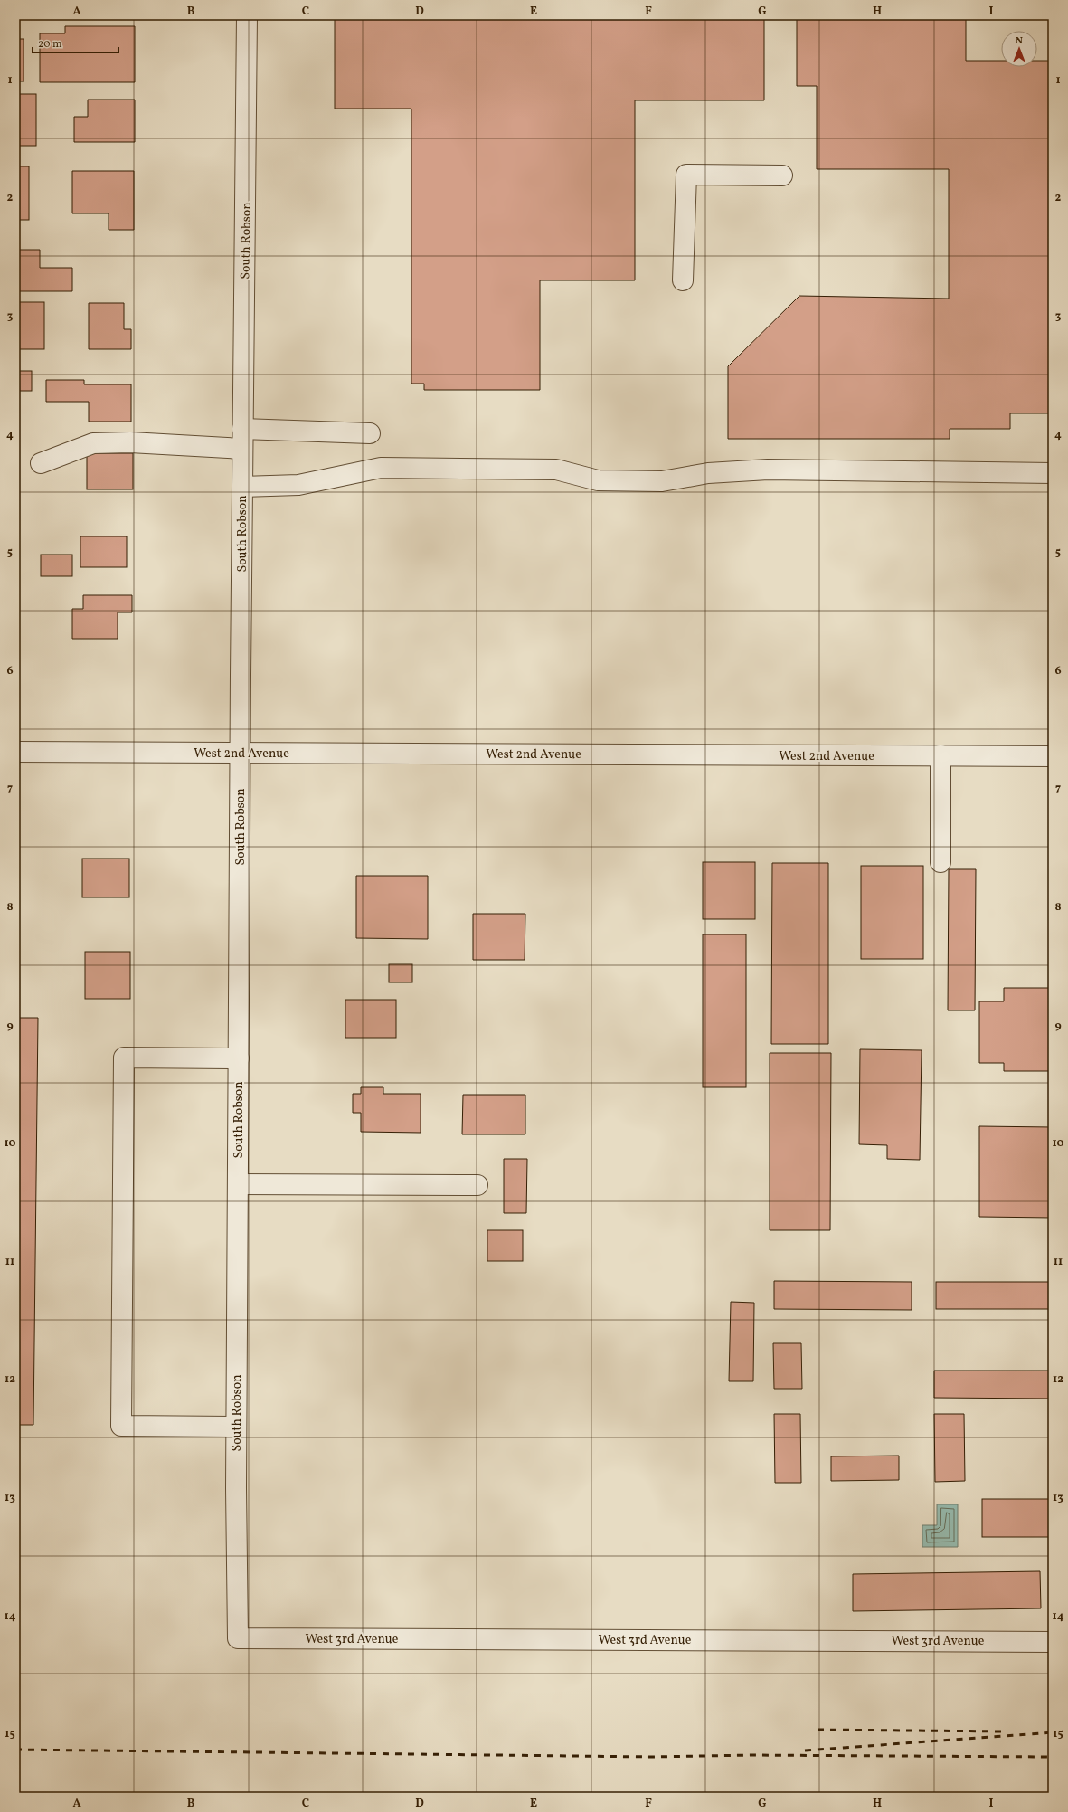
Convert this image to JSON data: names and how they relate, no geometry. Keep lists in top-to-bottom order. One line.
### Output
{"streets":{"street":["South Robson","West 2nd Avenue","West 3rd Avenue"]},"crossings":[["South Robson","West 2nd Avenue"],["South Robson","West 3rd Avenue"]],"scale_bar":"20 m","north":"top","grid":{"columns":["A","B","C","D","E","F","G","H","I"],"rows":["1","2","3","4","5","6","7","8","9","10","11","12","13","14","15"]}}
